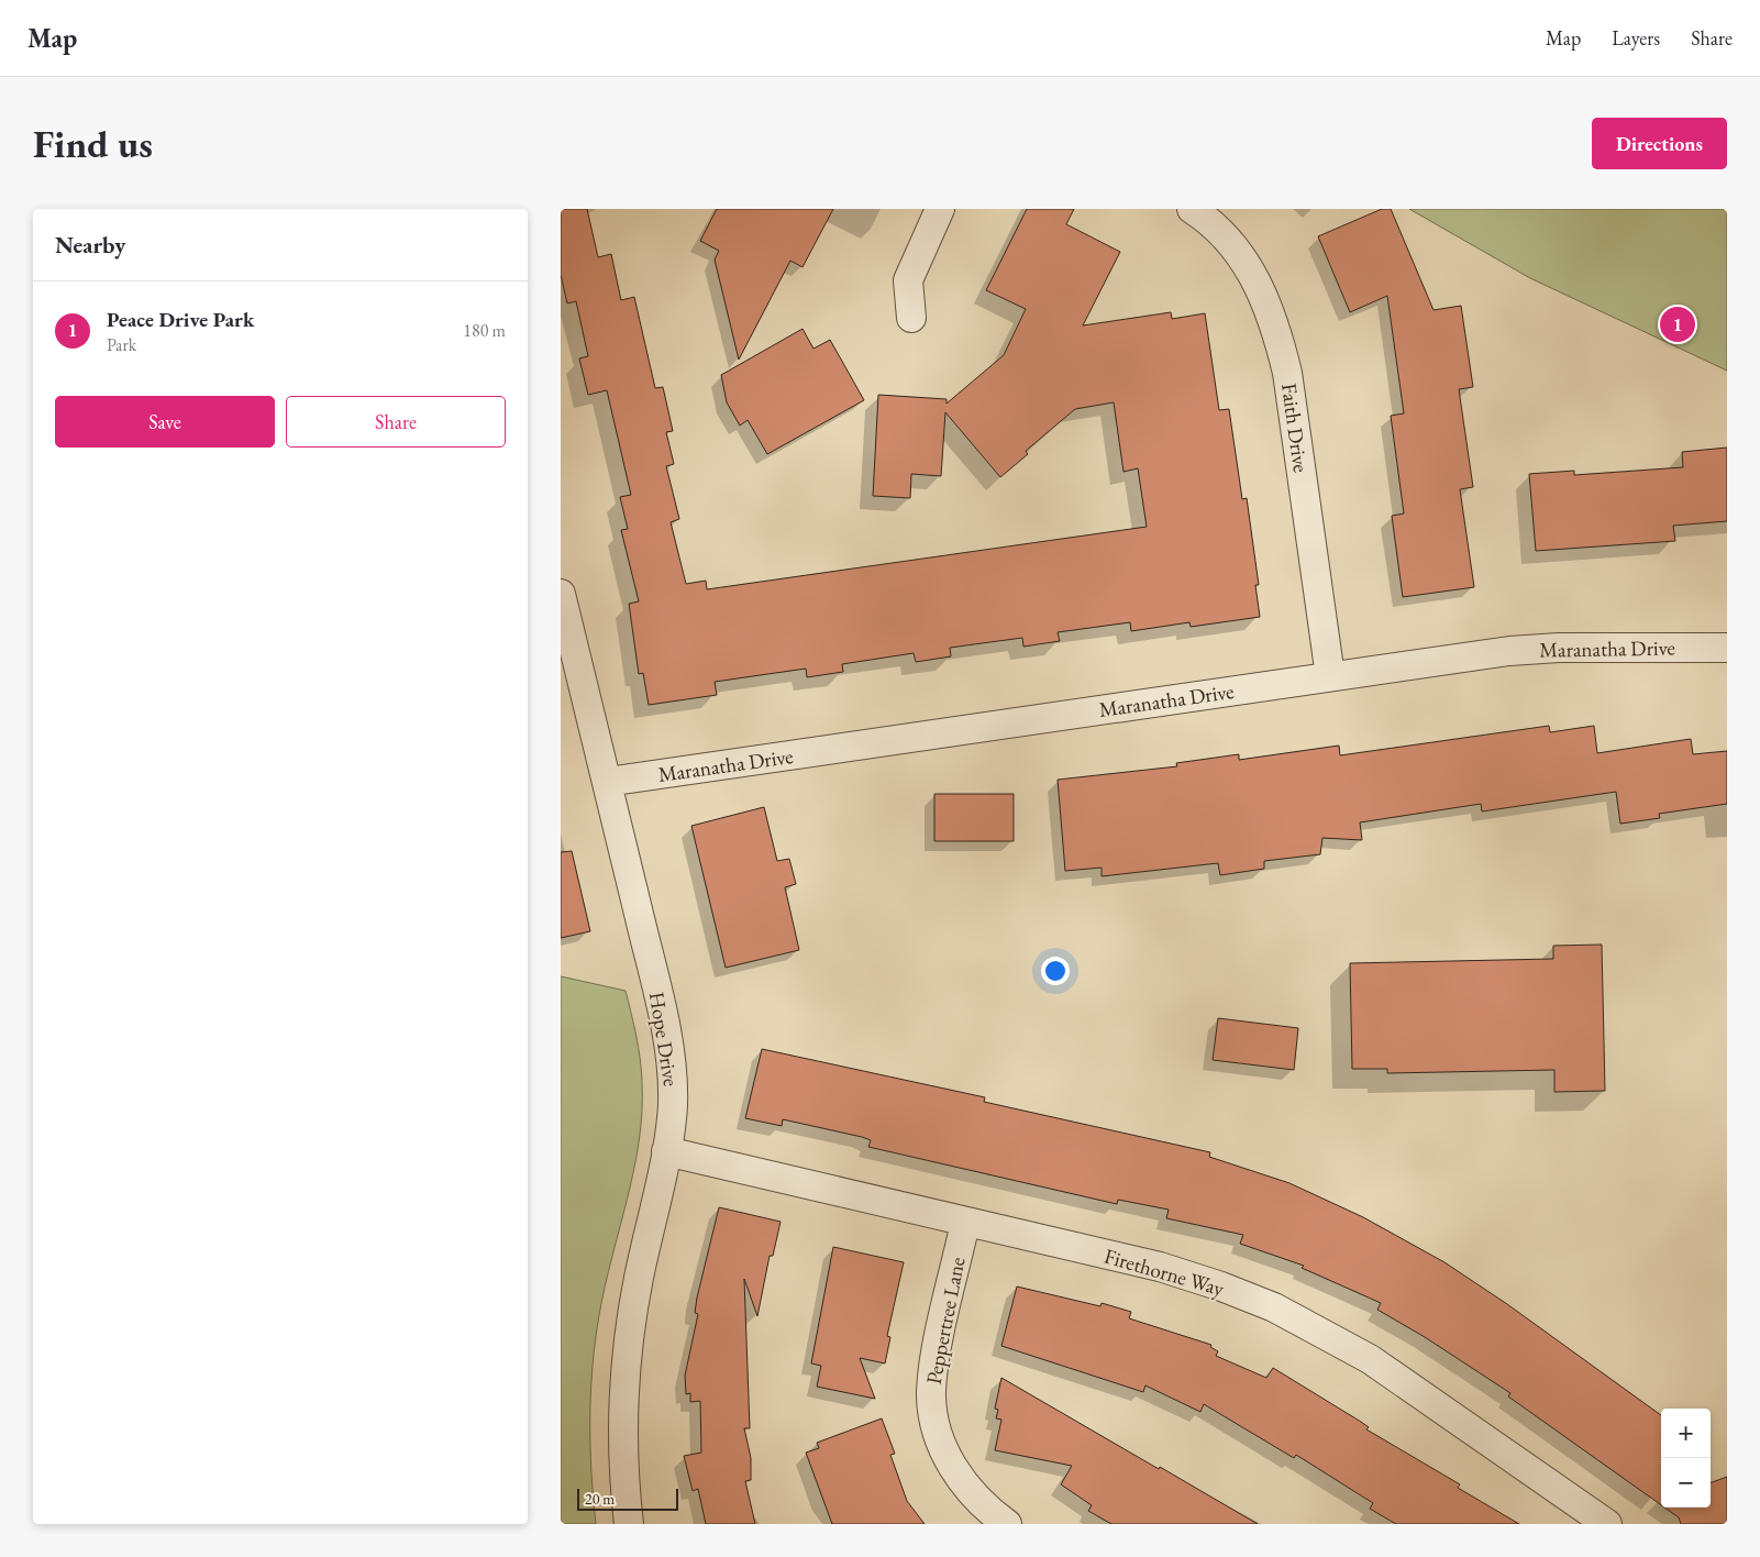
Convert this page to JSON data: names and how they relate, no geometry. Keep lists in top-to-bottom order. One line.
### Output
{"streets":{"street":["Faith Drive","Maranatha Drive","Hope Drive","Firethorne Way","Peppertree Lane"]},"crossings":[["Faith Drive","Maranatha Drive"],["Maranatha Drive","Hope Drive"],["Hope Drive","Firethorne Way"],["Firethorne Way","Peppertree Lane"]],"scale_bar":"20 m","page":{"header":"Map","nav":["Map","Layers","Share"],"buttons":["Directions",["Save","Share"]],"title":"Find us","heading":"Nearby","list":[{"mark":"1","name":"Peace Drive Park","note":"Park","value":"180 m"}],"pins":"1","map_buttons":["+","−"],"scale":"20 m"}}
